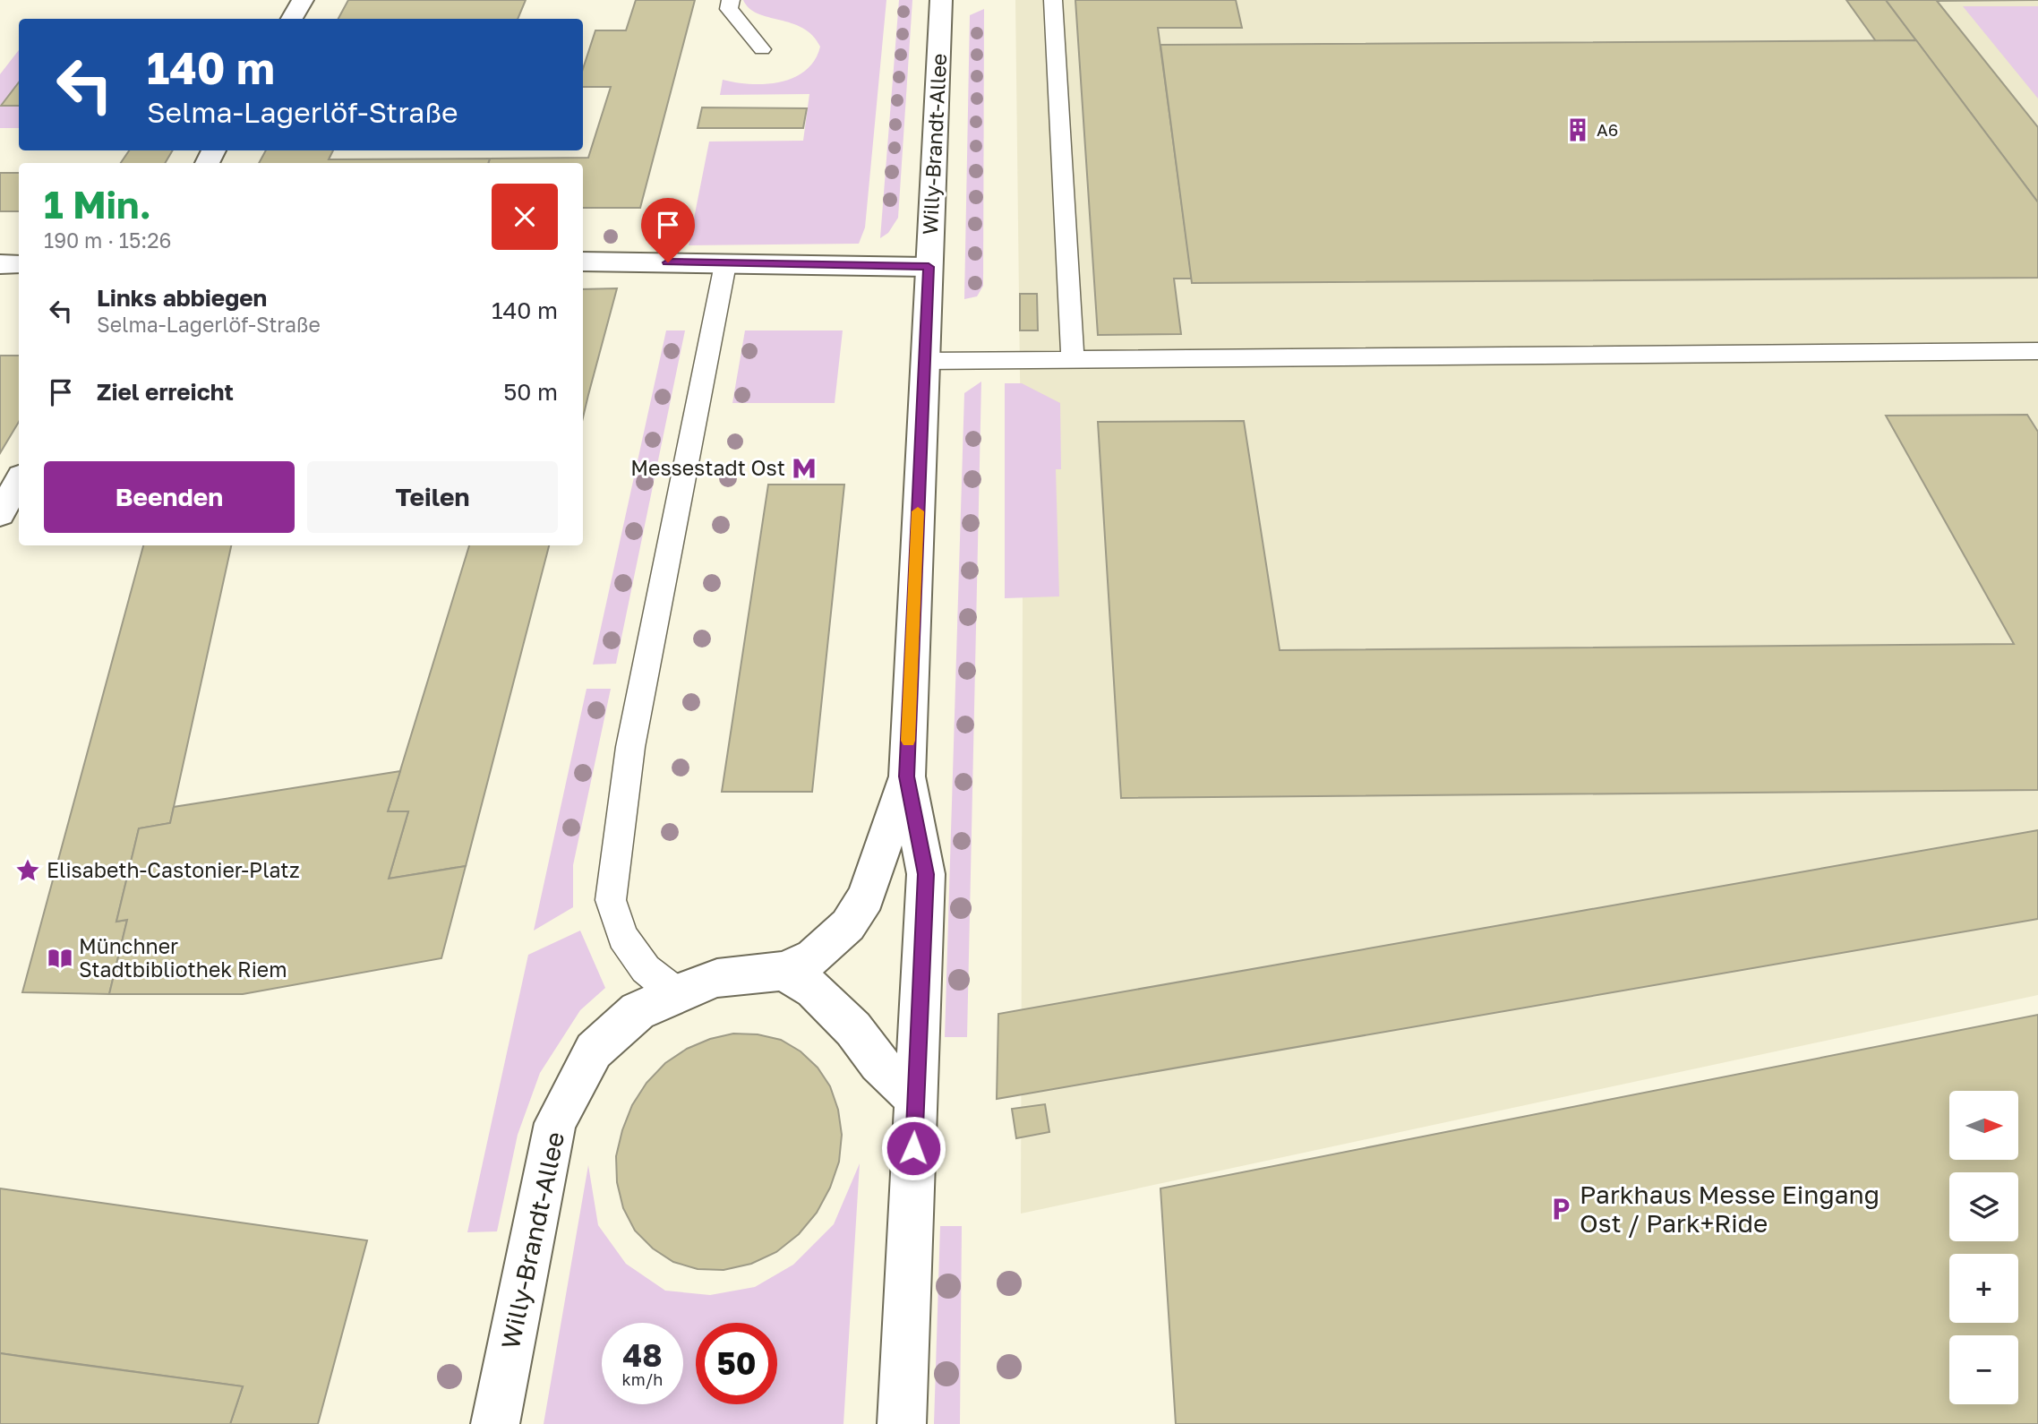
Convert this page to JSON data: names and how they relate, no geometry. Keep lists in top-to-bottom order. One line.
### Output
{"streets":{"main road":["Willy-Brandt-Allee"]},"places":{"building":["A6"],"metro station":["Messestadt Ost"],"place":["Elisabeth-Castonier-Platz"],"library":["Münchner Stadtbibliothek Riem"],"parking":["Parkhaus Messe Eingang Ost / Park+Ride"]},"north":"right","page":{"turn":["140 m","Selma-Lagerlöf-Straße"],"heading":["1 Min.","190 m · 15:26"],"list":[{"name":"Links abbiegen","note":"Selma-Lagerlöf-Straße","value":"140 m"},{"name":"Ziel erreicht","value":"50 m"}],"buttons":["Beenden","Teilen"],"map_buttons":["+","−"],"speed":"48 km/h","limit":"50"}}
